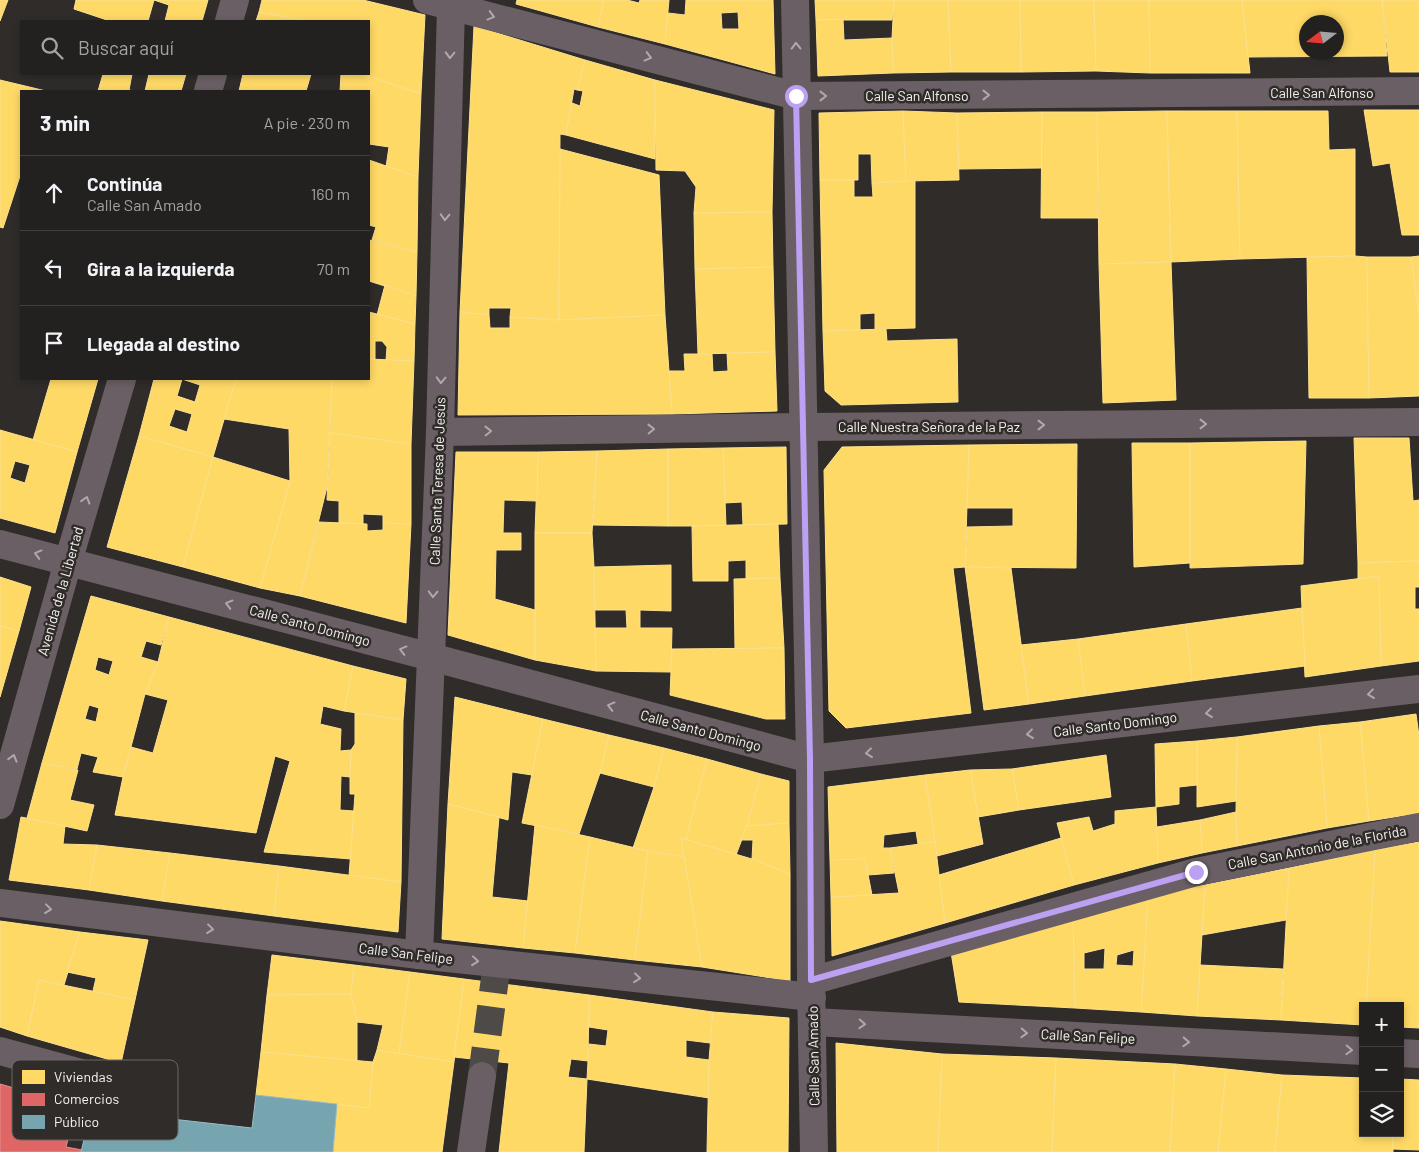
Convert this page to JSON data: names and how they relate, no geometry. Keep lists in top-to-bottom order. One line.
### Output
{"streets":{"street":["Calle San Alfonso","Calle Nuestra Señora de la Paz","Calle Santa Teresa de Jesús","Avenida de la Libertad","Calle Santo Domingo","Calle San Antonio de la Florida","Calle San Felipe","Calle San Amado"]},"crossings":[["Calle San Alfonso","Calle Santa Teresa de Jesús"],["Calle San Alfonso","Calle San Amado"],["Calle Nuestra Señora de la Paz","Calle Santa Teresa de Jesús"],["Calle Nuestra Señora de la Paz","Calle San Amado"],["Calle Santa Teresa de Jesús","Calle Santo Domingo"],["Calle Santa Teresa de Jesús","Calle San Felipe"],["Avenida de la Libertad","Calle Santo Domingo"],["Calle Santo Domingo","Calle San Amado"],["Calle San Antonio de la Florida","Calle San Felipe"],["Calle San Antonio de la Florida","Calle San Amado"],["Calle San Felipe","Calle San Amado"]],"one_way":["Calle San Alfonso","Calle Nuestra Señora de la Paz","Calle Santa Teresa de Jesús","Avenida de la Libertad","Calle Santo Domingo","Calle San Felipe"],"legend":["Viviendas","Comercios","Público"],"north":"left","page":{"search":"Buscar aquí","heading":["3 min","A pie · 230 m"],"list":[["Continúa","Calle San Amado","160 m"],["Gira a la izquierda","70 m"],"Llegada al destino"],"map_buttons":["+","−"]}}
